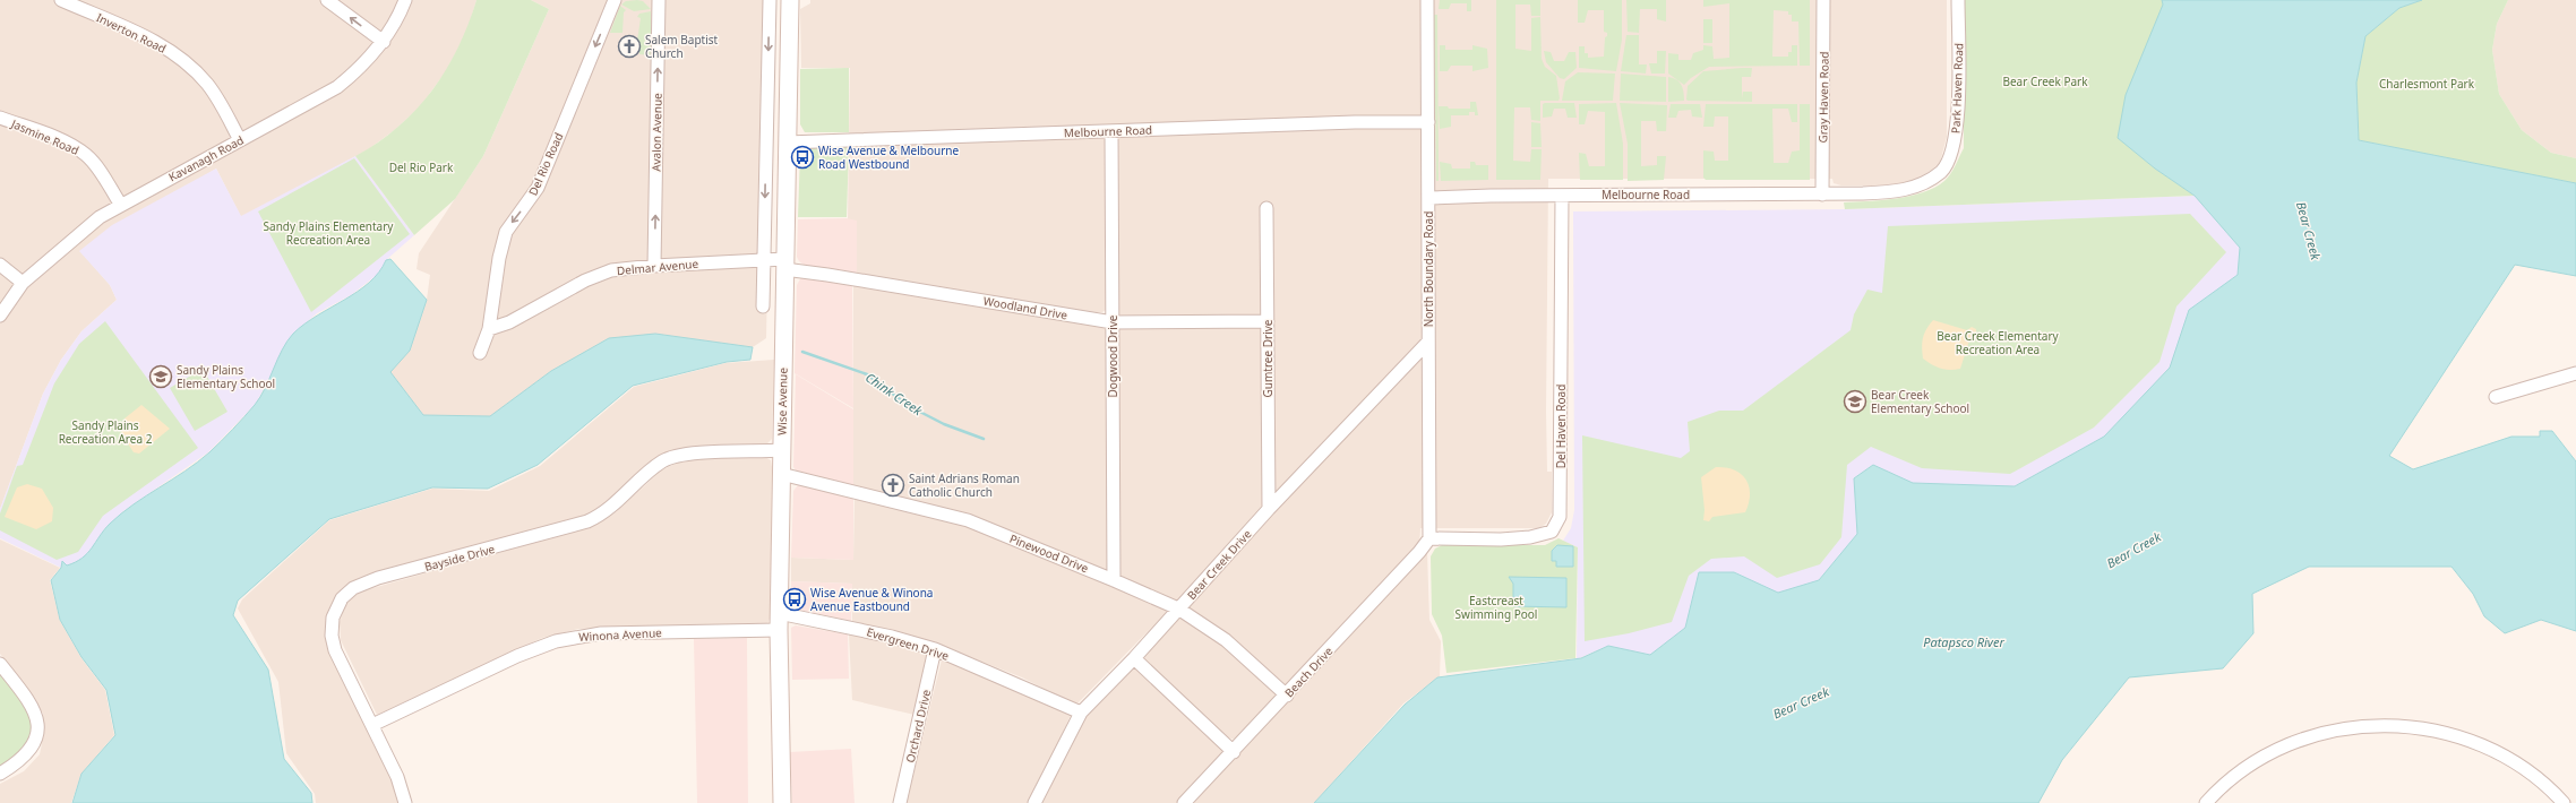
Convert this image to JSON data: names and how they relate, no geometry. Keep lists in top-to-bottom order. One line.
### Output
{"streets":{"main road":["Wise Avenue"],"street":["Inverton Road","Park Haven Road","Gray Haven Road","Melbourne Road","Avalon Avenue","Jasmine Road","Kavanagh Road","Del Rio Road","Delmar Avenue","North Boundary Road","Woodland Drive","Dogwood Drive","Gumtree Drive","Del Haven Road","Pinewood Drive","Bayside Drive","Bear Creek Drive","Winona Avenue","Evergreen Drive","Beach Drive","Orchard Drive"]},"crossings":[["Inverton Road","Kavanagh Road"],["Park Haven Road","Melbourne Road"],["Gray Haven Road","Melbourne Road"],["Melbourne Road","North Boundary Road"],["Melbourne Road","Dogwood Drive"],["Melbourne Road","Wise Avenue"],["Melbourne Road","Del Haven Road"],["Avalon Avenue","Delmar Avenue"],["Jasmine Road","Kavanagh Road"],["Del Rio Road","Delmar Avenue"],["Delmar Avenue","Woodland Drive"],["Delmar Avenue","Wise Avenue"],["North Boundary Road","Del Haven Road"],["North Boundary Road","Bear Creek Drive"],["North Boundary Road","Beach Drive"],["Woodland Drive","Dogwood Drive"],["Woodland Drive","Gumtree Drive"],["Woodland Drive","Wise Avenue"],["Dogwood Drive","Pinewood Drive"],["Gumtree Drive","Bear Creek Drive"],["Wise Avenue","Pinewood Drive"],["Wise Avenue","Bayside Drive"],["Wise Avenue","Winona Avenue"],["Wise Avenue","Evergreen Drive"],["Del Haven Road","Beach Drive"],["Pinewood Drive","Bear Creek Drive"],["Pinewood Drive","Beach Drive"],["Bayside Drive","Winona Avenue"],["Bear Creek Drive","Evergreen Drive"],["Winona Avenue","Evergreen Drive"],["Evergreen Drive","Orchard Drive"]],"one_way":["Del Rio Road"],"water":["Bear Creek","Chink Creek","Patapsco River"],"parks":["Bear Creek Park","Charlesmont Park","Del Rio Park","Sandy Plains Elementary Recreation Area","Bear Creek Elementary Recreation Area","Sandy Plains Recreation Area 2","Eastcreast Swimming Pool"],"places":{"church":["Salem Baptist Church","Saint Adrians Roman Catholic Church"],"bus stop":["Wise Avenue & Melbourne Road Westbound","Wise Avenue & Winona Avenue Eastbound"],"school or university":["Sandy Plains Elementary School","Bear Creek Elementary School"]}}
